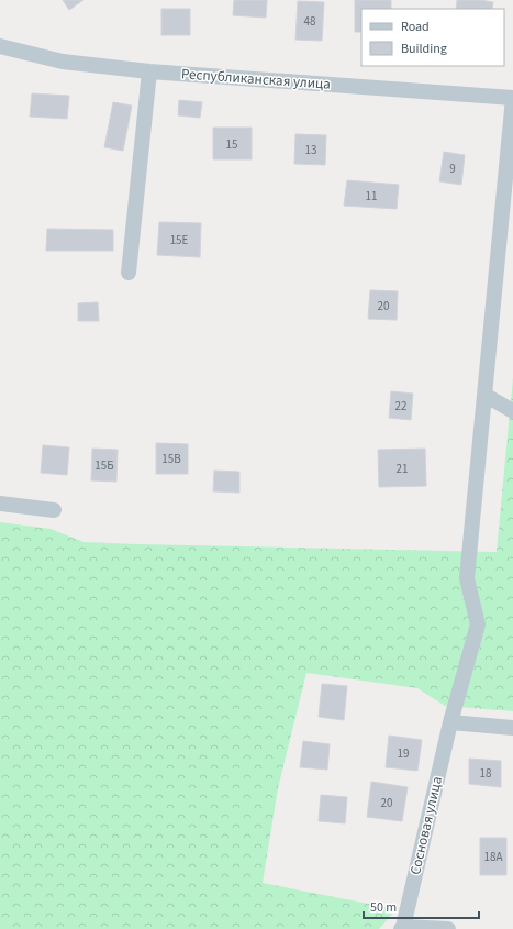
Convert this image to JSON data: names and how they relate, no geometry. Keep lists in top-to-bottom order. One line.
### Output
{"streets":{"street":["Республиканская улица","Сосновая улица"]},"crossings":[["Республиканская улица","Сосновая улица"]],"house_numbers":["48","15","13","9","11","15Е","20","22","15В","15Б","21","19","18","20","18А"],"legend":["Road","Building"],"scale_bar":"50 m"}
